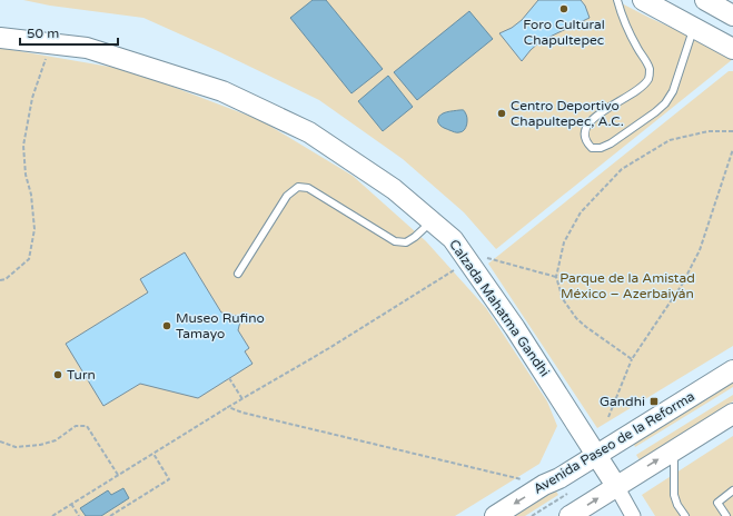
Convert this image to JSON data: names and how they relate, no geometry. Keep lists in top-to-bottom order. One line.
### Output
{"streets":{"street":["Calzada Mahatma Gandhi","Avenida Paseo de la Reforma"]},"crossings":[["Calzada Mahatma Gandhi","Avenida Paseo de la Reforma"]],"parks":["Parque de la Amistad México – Azerbaiyán"],"places":{"other":["Foro Cultural Chapultepec","Centro Deportivo Chapultepec, A.C.","Museo Rufino Tamayo","Turn"],"transit":["Gandhi"]},"scale_bar":"50 m"}
